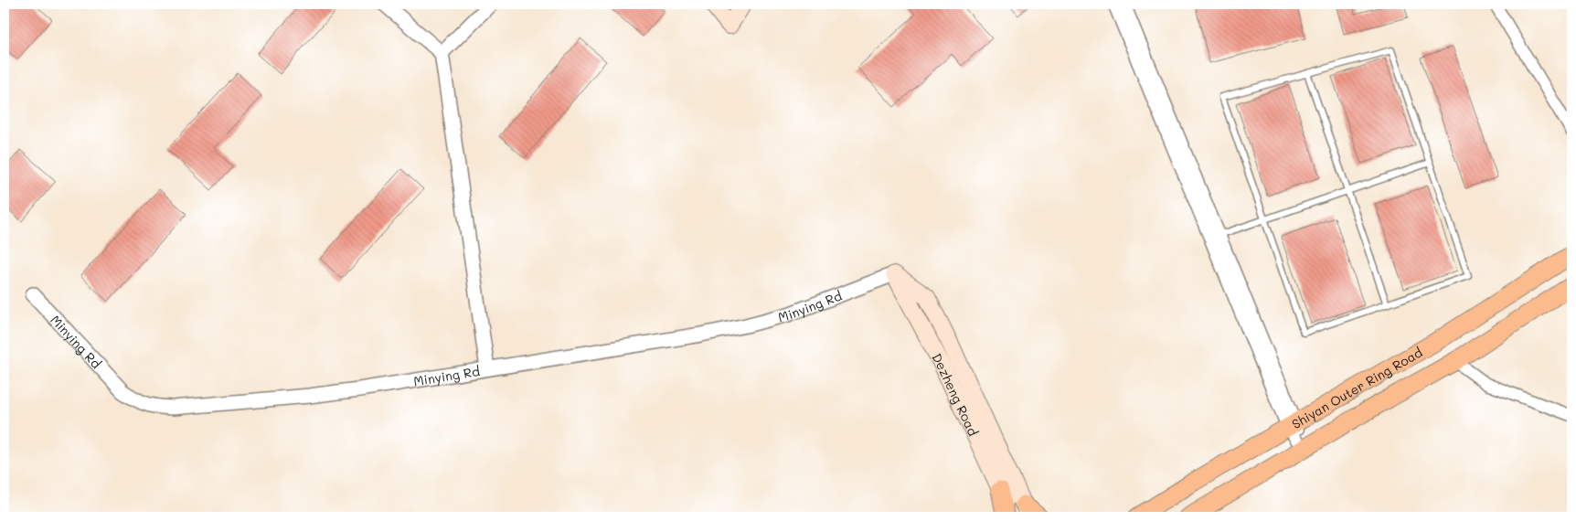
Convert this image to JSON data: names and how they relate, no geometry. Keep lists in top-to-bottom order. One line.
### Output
{"streets":{"main road":["Shiyan Outer Ring Road","Dezheng Road"],"street":["Minying Rd"]},"crossings":[["Minying Rd","Dezheng Road"]]}
